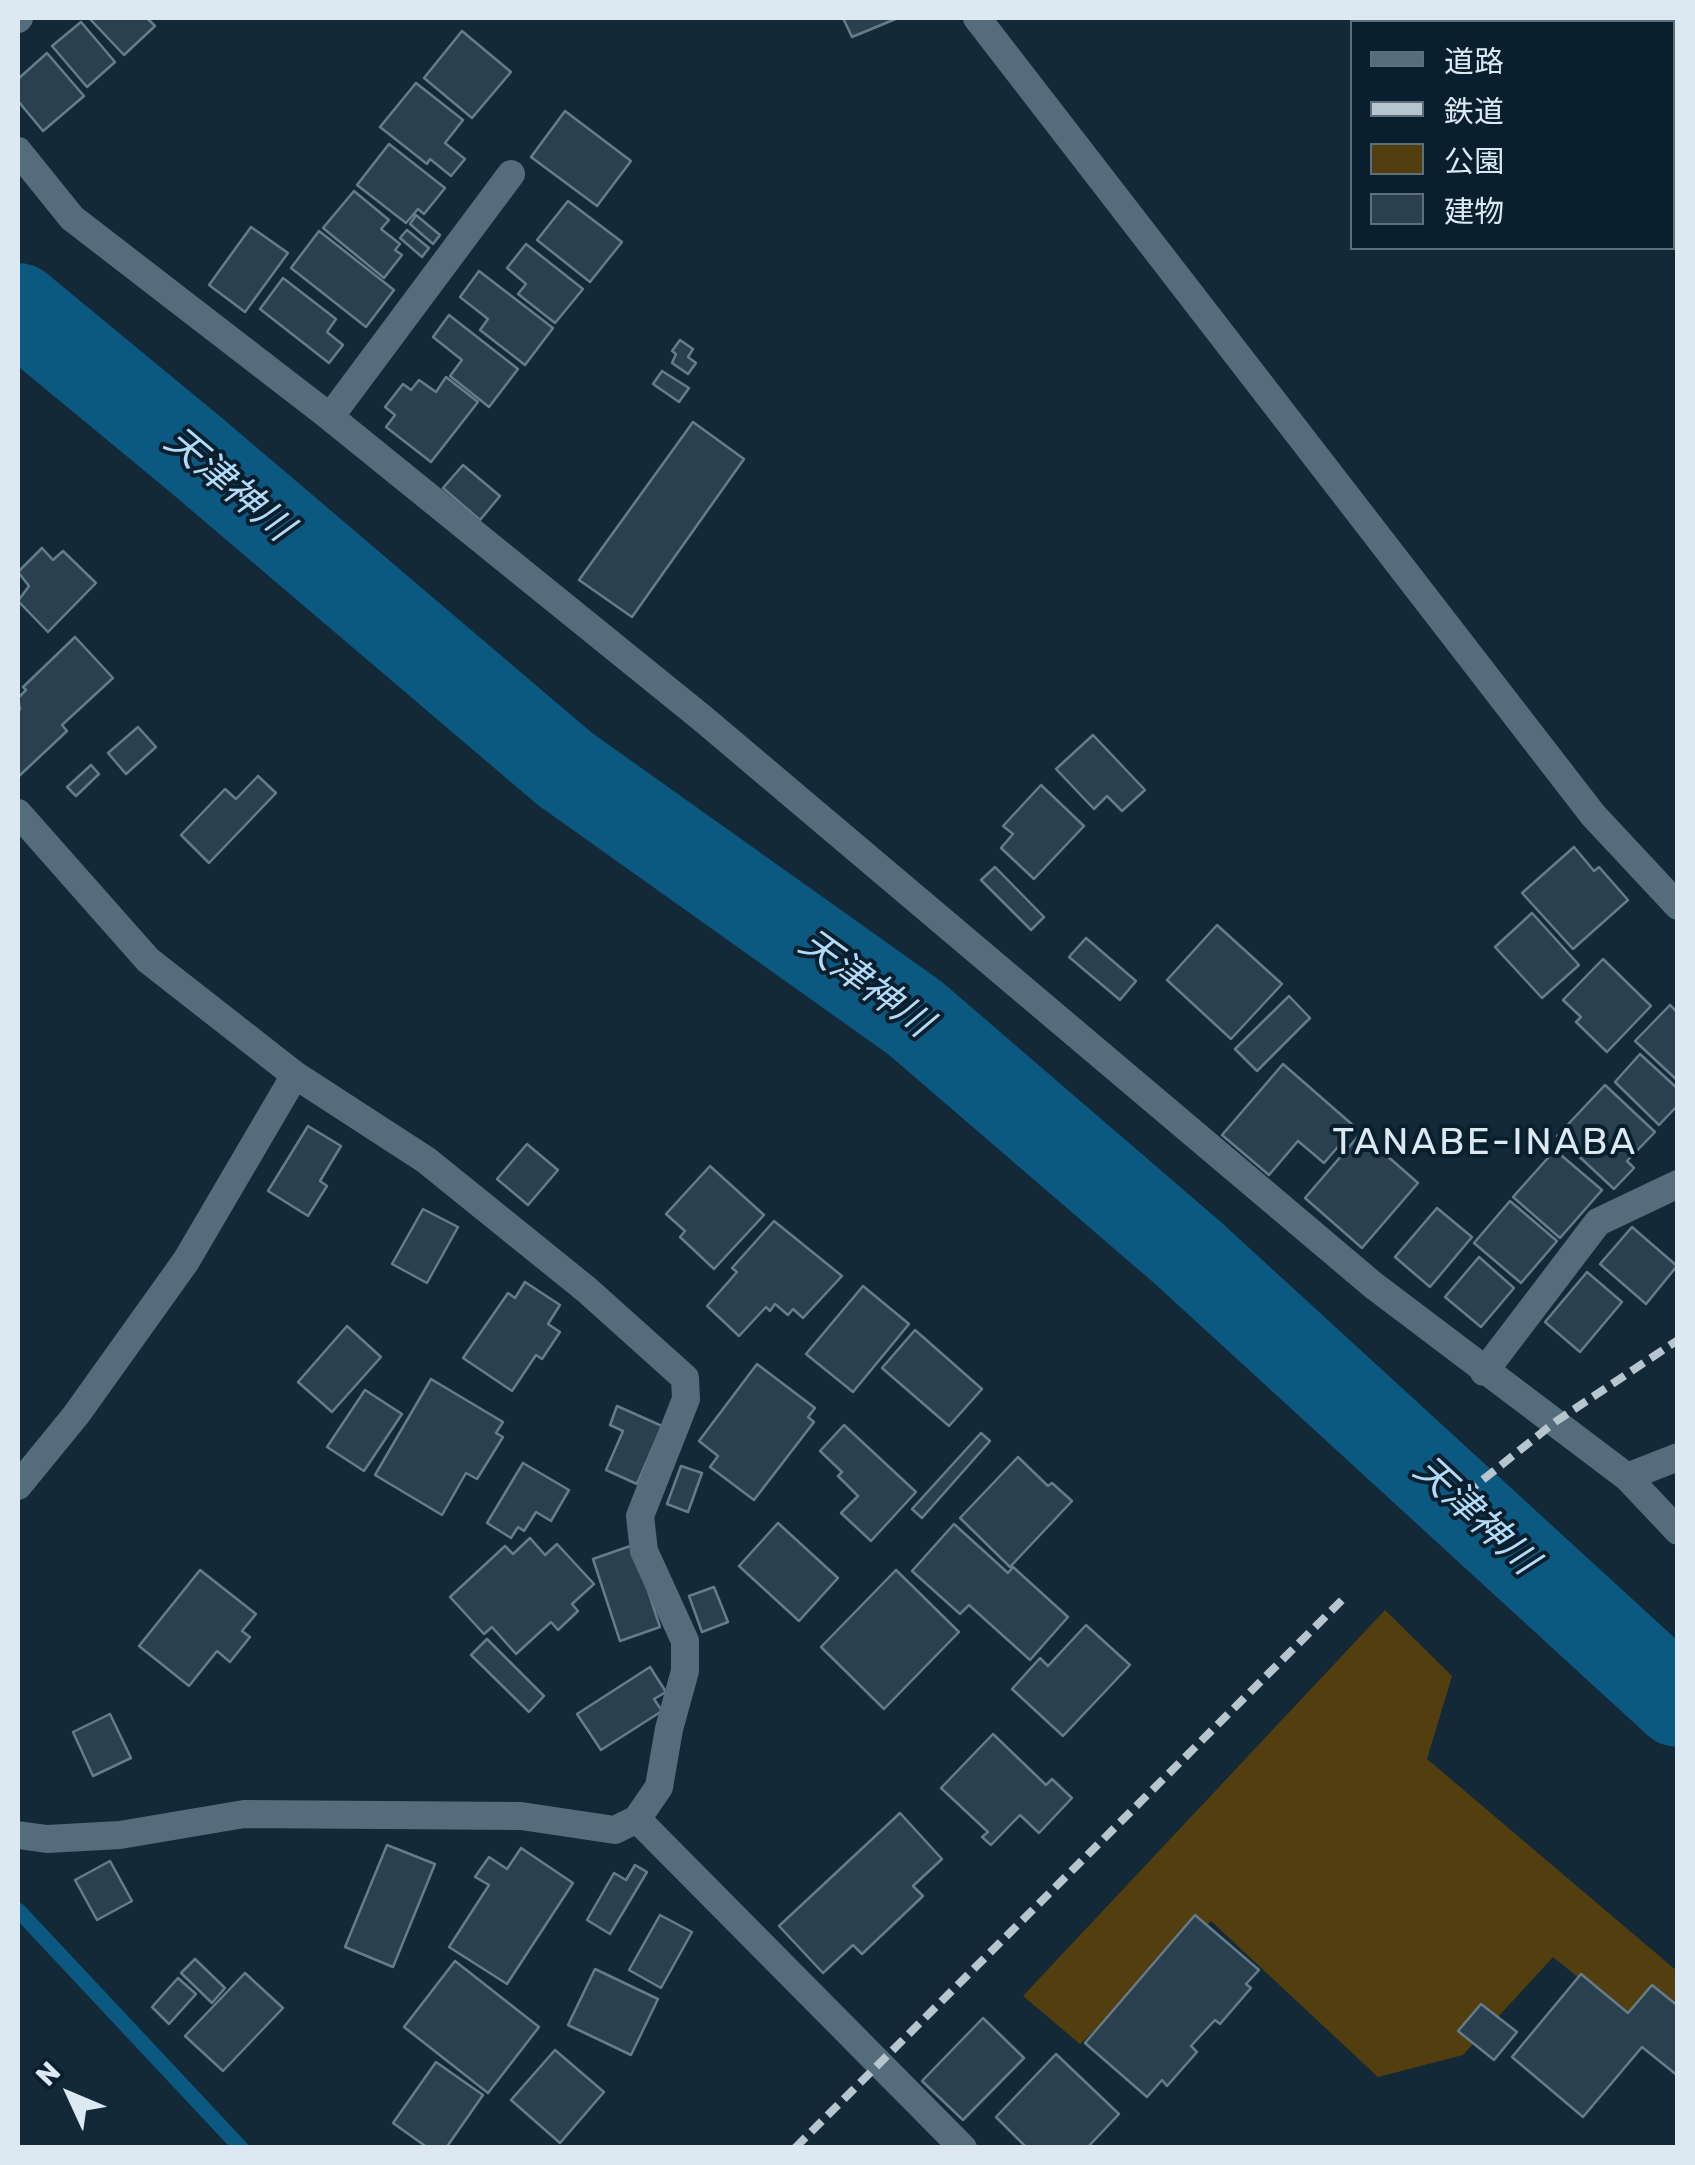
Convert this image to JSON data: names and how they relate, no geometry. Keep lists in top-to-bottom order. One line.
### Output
{"districts":["TANABE-INABA"],"water":["天津神川"],"legend":["道路","鉄道","公園","建物"],"north":"top left"}
